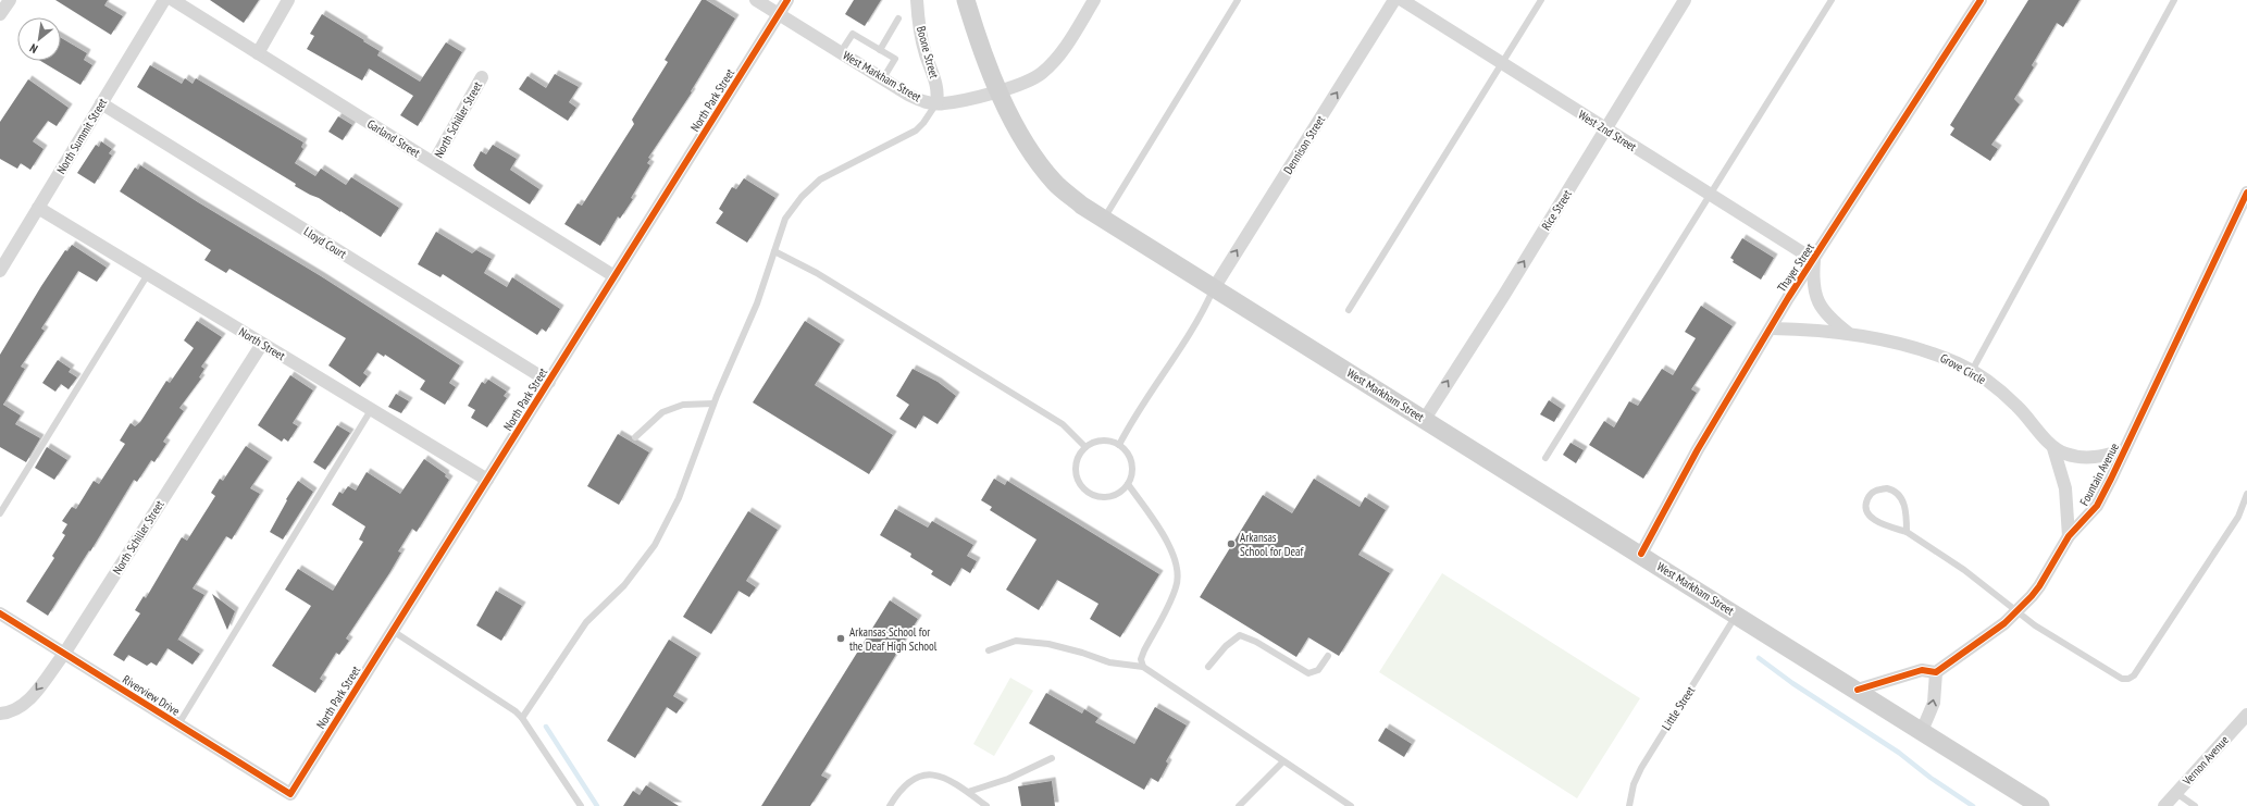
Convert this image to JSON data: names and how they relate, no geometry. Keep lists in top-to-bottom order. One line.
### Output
{"streets":{"main road":["West Markham Street"],"street":["Boone Street","North Park Street","North Schiller Street","West 2nd Street","North Summit Street","Garland Street","Dennison Street","Rice Street","Lloyd Court","Thayer Street","North Street","Grove Circle","Fountain Avenue","Riverview Drive","Vernon Avenue"],"lane":["Little Street"]},"crossings":[["Boone Street","West Markham Street"],["West Markham Street","North Park Street"],["West Markham Street","Dennison Street"],["West Markham Street","Rice Street"],["West Markham Street","Thayer Street"],["West Markham Street","Little Street"],["North Park Street","Garland Street"],["North Park Street","Lloyd Court"],["North Park Street","North Street"],["North Park Street","Riverview Drive"],["North Schiller Street","Garland Street"],["North Schiller Street","North Street"],["North Schiller Street","Riverview Drive"],["West 2nd Street","Rice Street"],["West 2nd Street","Thayer Street"],["West 2nd Street","Grove Circle"],["North Summit Street","Lloyd Court"],["North Summit Street","North Street"],["Thayer Street","Grove Circle"],["Grove Circle","Fountain Avenue"]],"one_way":["Dennison Street","Rice Street"],"places":["Arkansas School for Deaf","Arkansas School for the Deaf High School"],"north":"bottom left"}
